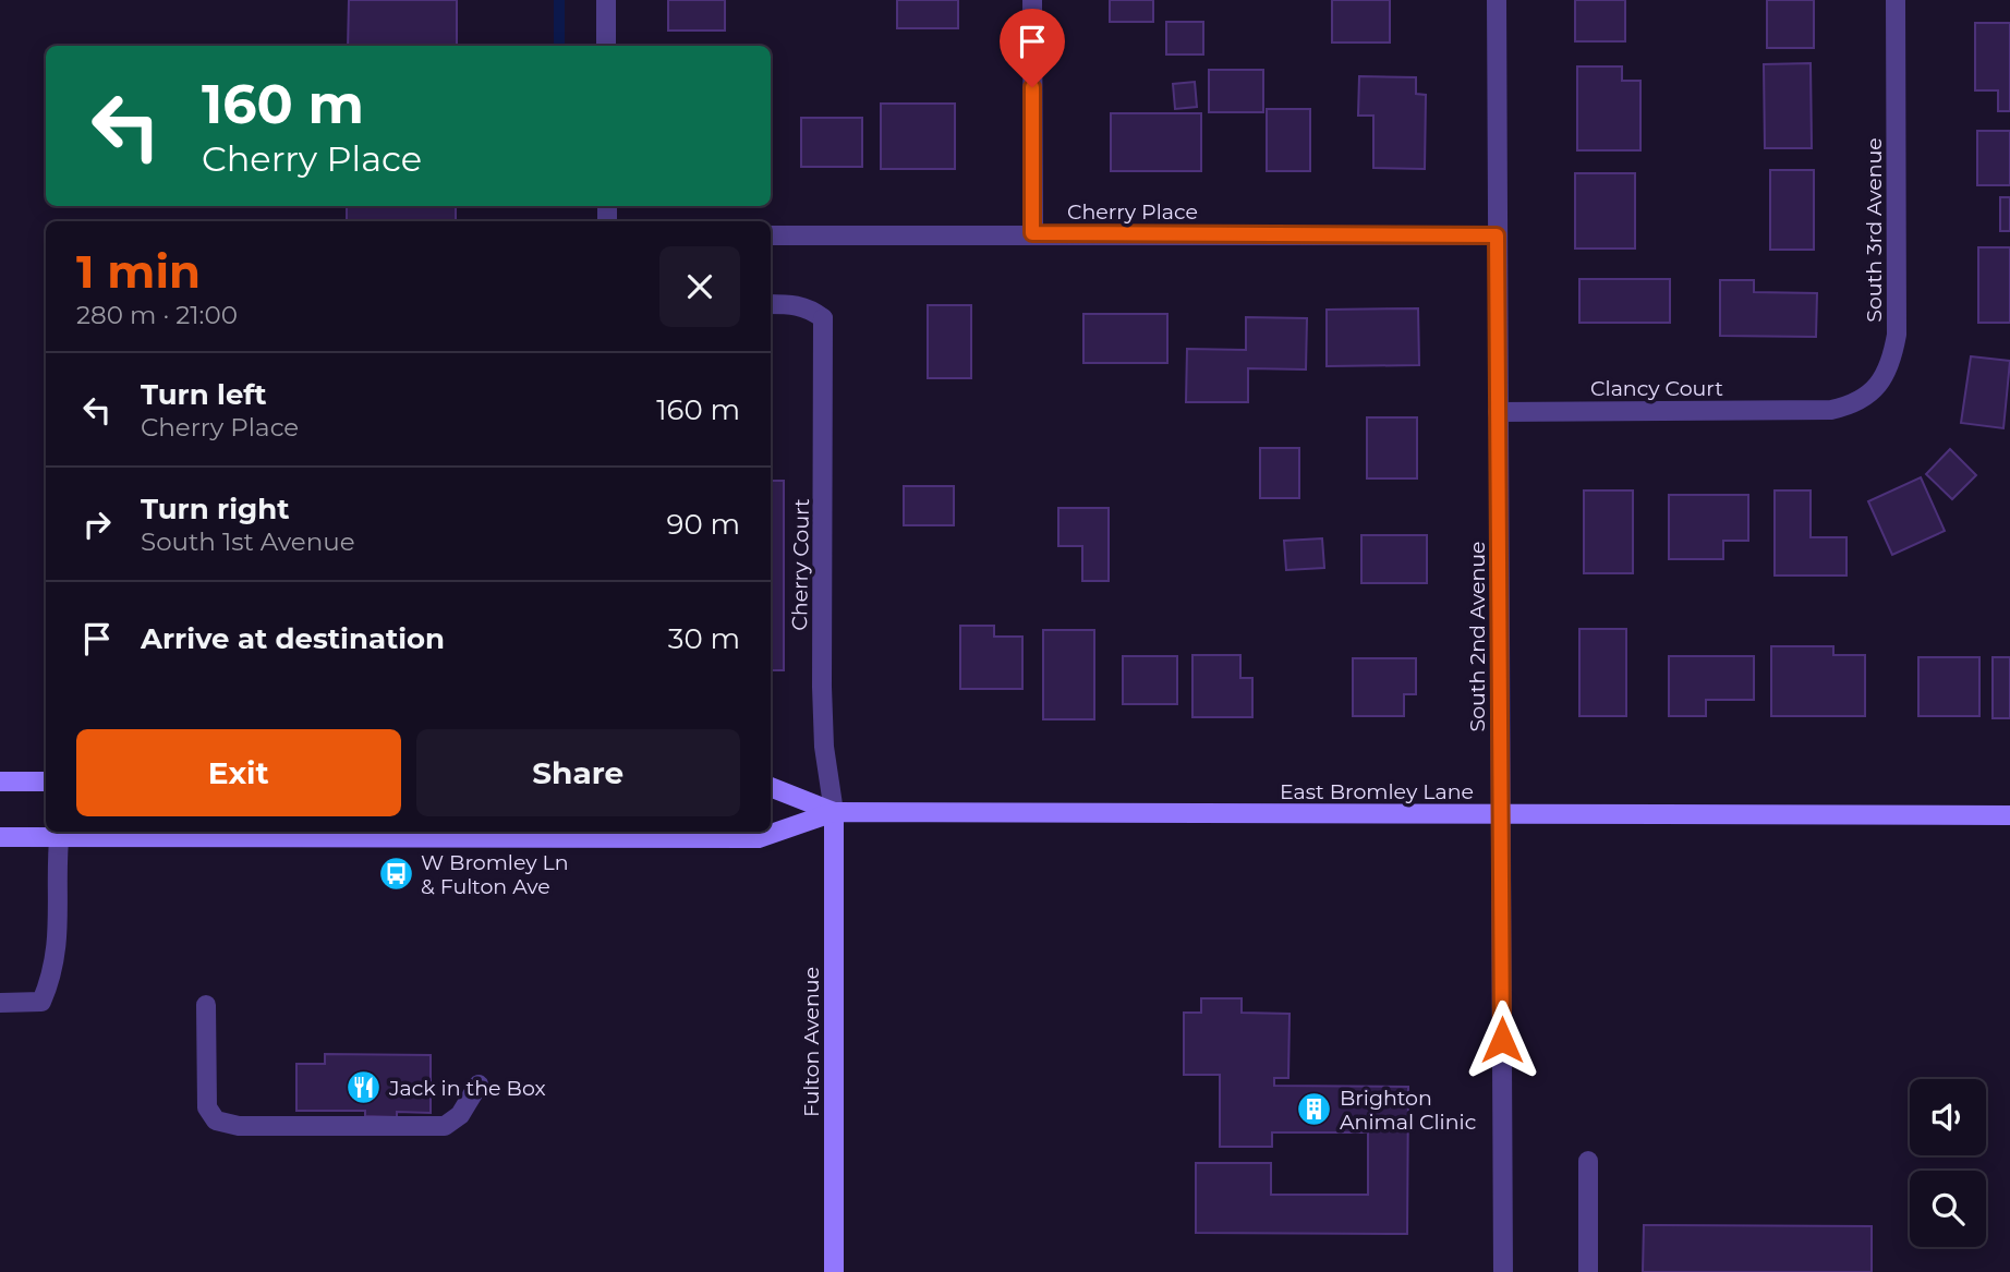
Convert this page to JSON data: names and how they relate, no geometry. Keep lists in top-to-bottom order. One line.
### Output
{"streets":{"main road":["East Bromley Lane","Fulton Avenue"],"street":["Cherry Place","South 3rd Avenue","Clancy Court","Cherry Court","South 2nd Avenue"]},"crossings":[["Cherry Place","South 2nd Avenue"],["South 3rd Avenue","Clancy Court"],["Clancy Court","South 2nd Avenue"],["Cherry Court","East Bromley Lane"],["Cherry Court","Fulton Avenue"],["South 2nd Avenue","East Bromley Lane"],["East Bromley Lane","Fulton Avenue"]],"places":{"bus stop":["W Bromley Ln & Fulton Ave"],"restaurant":["Jack in the Box"],"building":["Brighton Animal Clinic"]},"page":{"turn":["160 m","Cherry Place"],"heading":["1 min","280 m · 21:00"],"list":[{"name":"Turn left","note":"Cherry Place","value":"160 m"},{"name":"Turn right","note":"South 1st Avenue","value":"90 m"},{"name":"Arrive at destination","value":"30 m"}],"buttons":["Exit","Share"]}}
